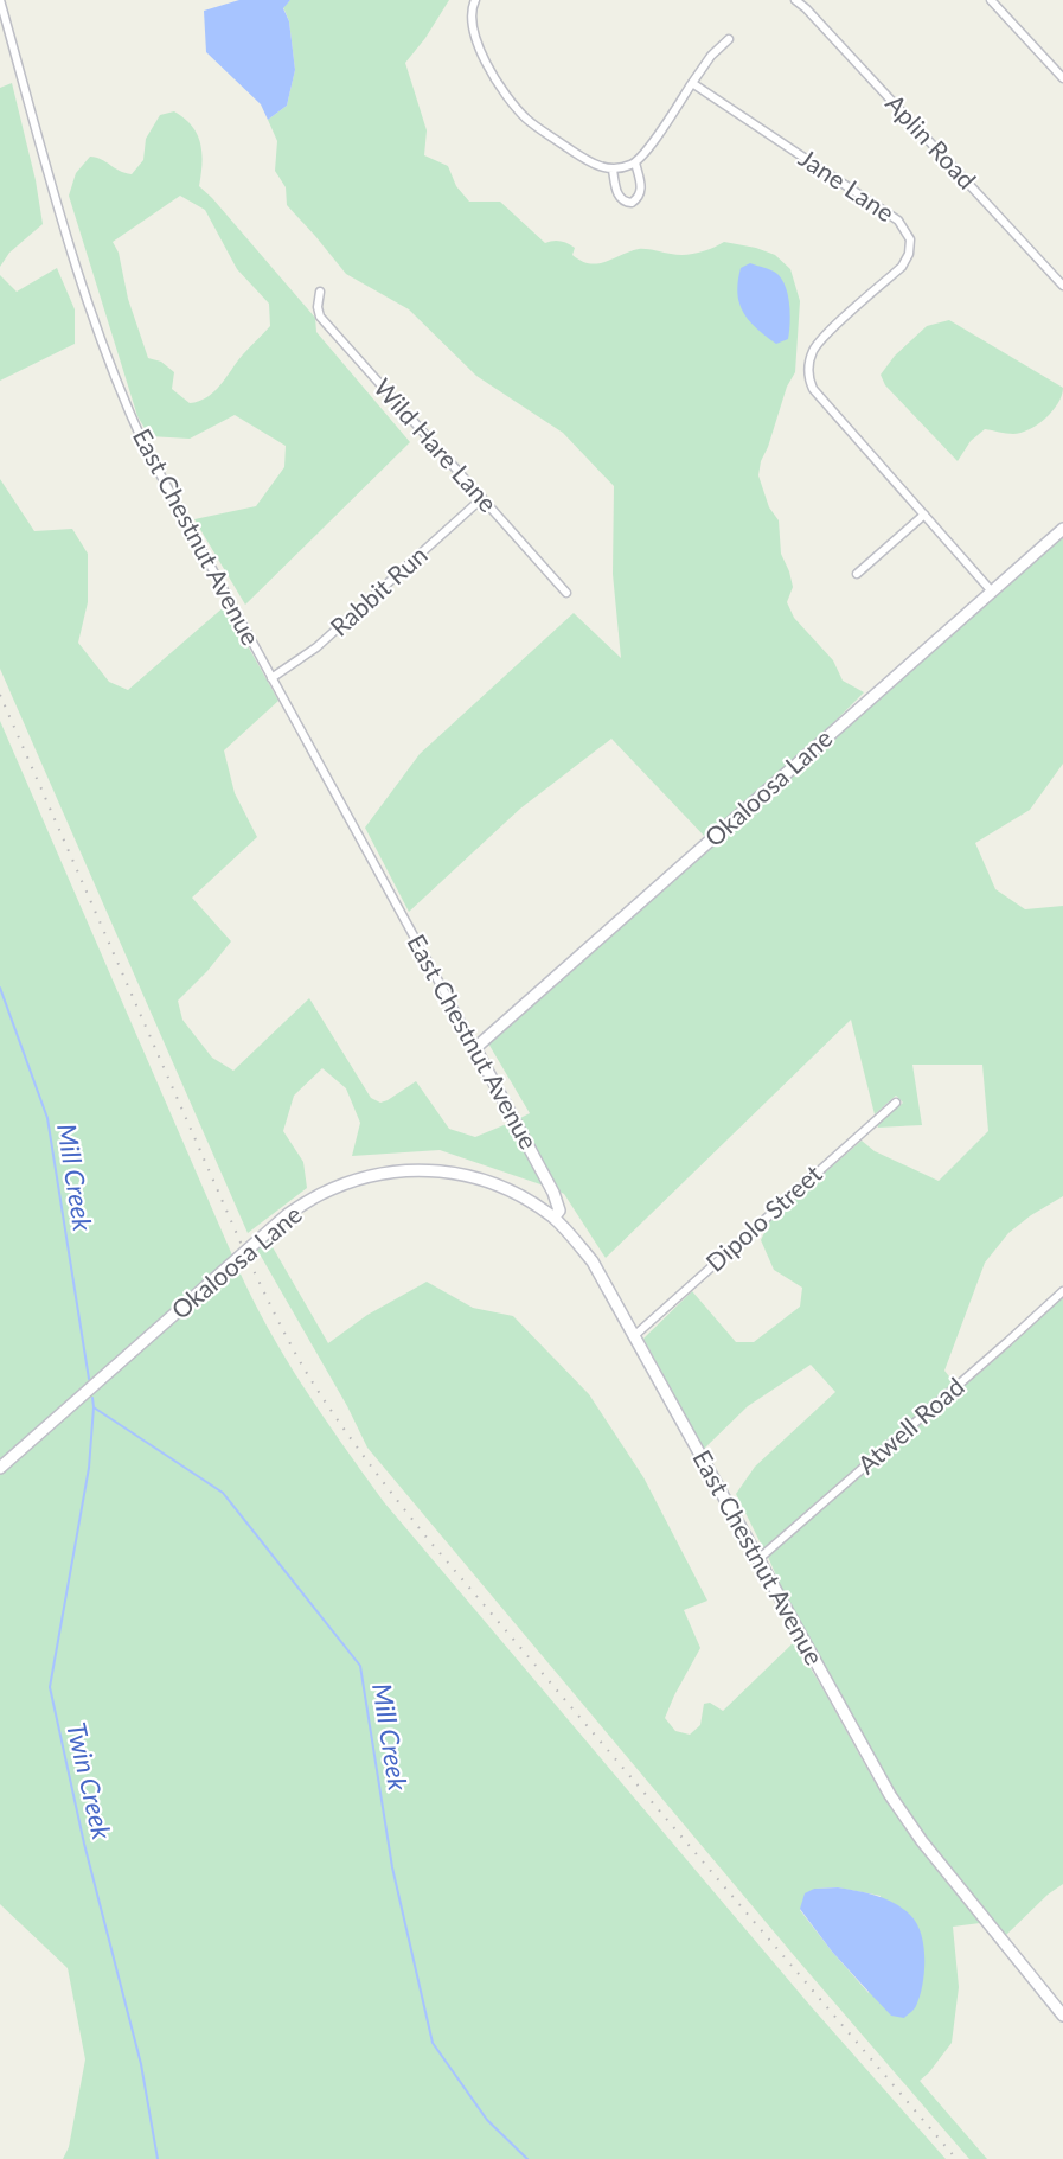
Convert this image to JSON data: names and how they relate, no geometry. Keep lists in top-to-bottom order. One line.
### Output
{"streets":{"street":["Aplin Road","Jane Lane","Wild Hare Lane","East Chestnut Avenue","Rabbit Run","Okaloosa Lane","Dipolo Street","Atwell Road"]},"crossings":[["Jane Lane","Okaloosa Lane"],["Wild Hare Lane","Rabbit Run"],["East Chestnut Avenue","Rabbit Run"],["East Chestnut Avenue","Okaloosa Lane"],["East Chestnut Avenue","Dipolo Street"],["East Chestnut Avenue","Atwell Road"]],"water":["Mill Creek","Twin Creek"]}
